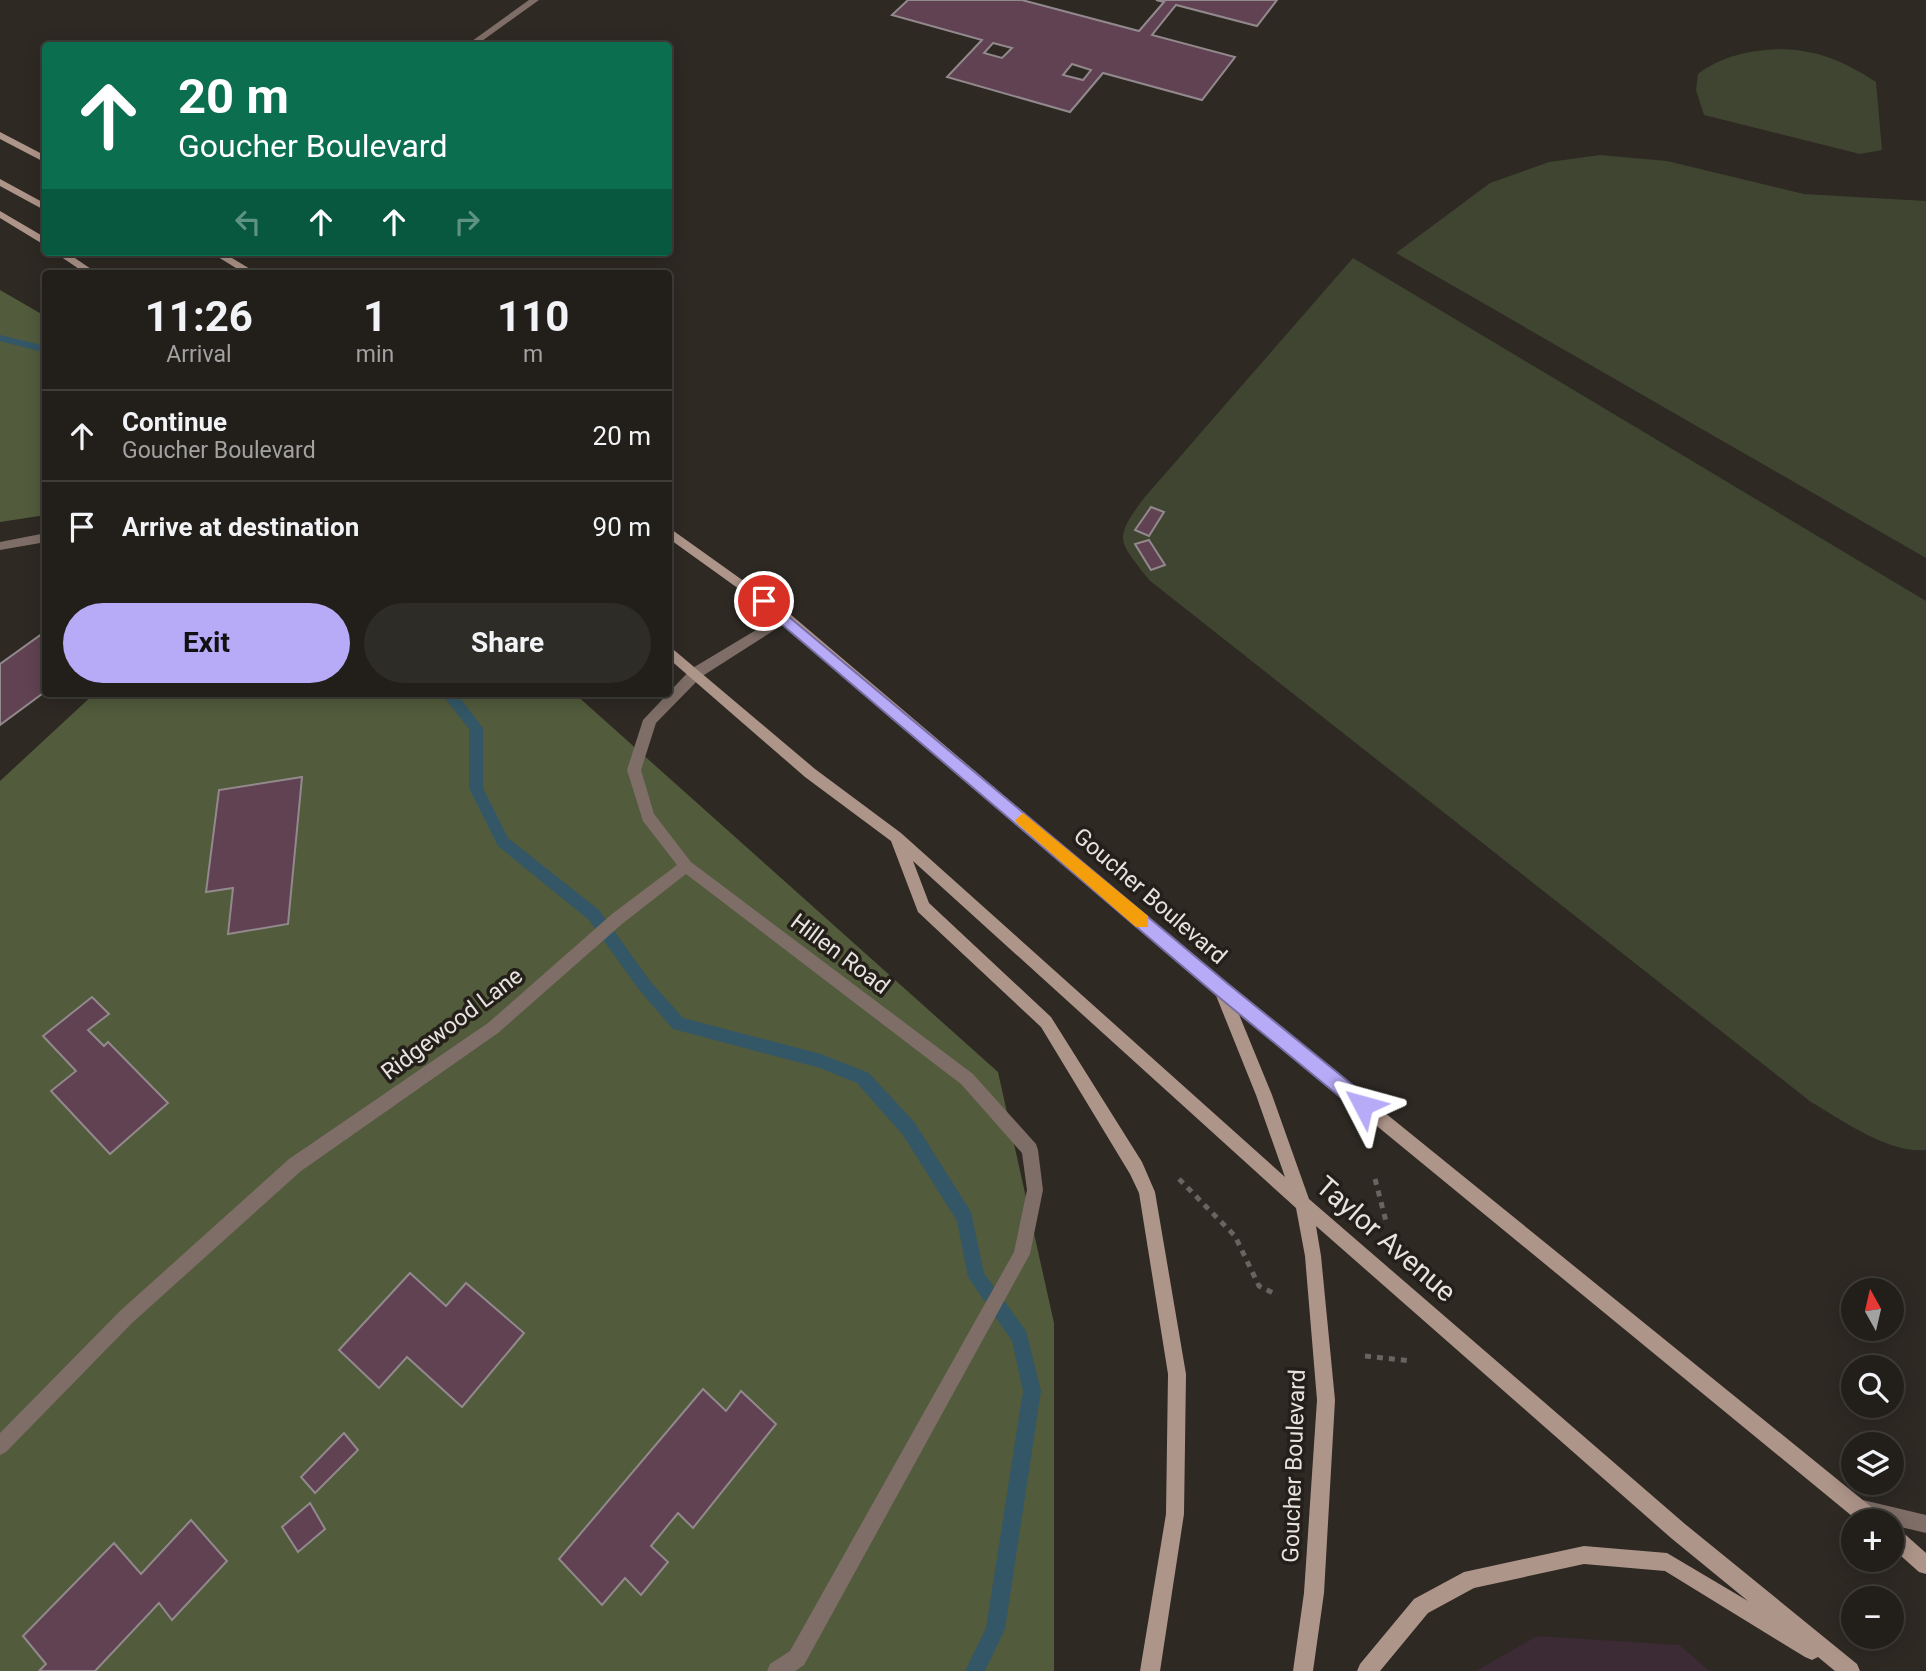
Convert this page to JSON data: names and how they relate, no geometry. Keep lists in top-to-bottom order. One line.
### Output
{"streets":{"main road":["Goucher Boulevard","Taylor Avenue"],"street":["Hillen Road","Ridgewood Lane"]},"crossings":[["Goucher Boulevard","Taylor Avenue"],["Hillen Road","Ridgewood Lane"]],"north":"top","page":{"turn":["20 m","Goucher Boulevard"],"eta":["11:26","Arrival","1","min","110","m"],"list":[{"name":"Continue","note":"Goucher Boulevard","value":"20 m"},{"name":"Arrive at destination","value":"90 m"}],"buttons":["Exit","Share"],"map_buttons":["+","−"]}}
